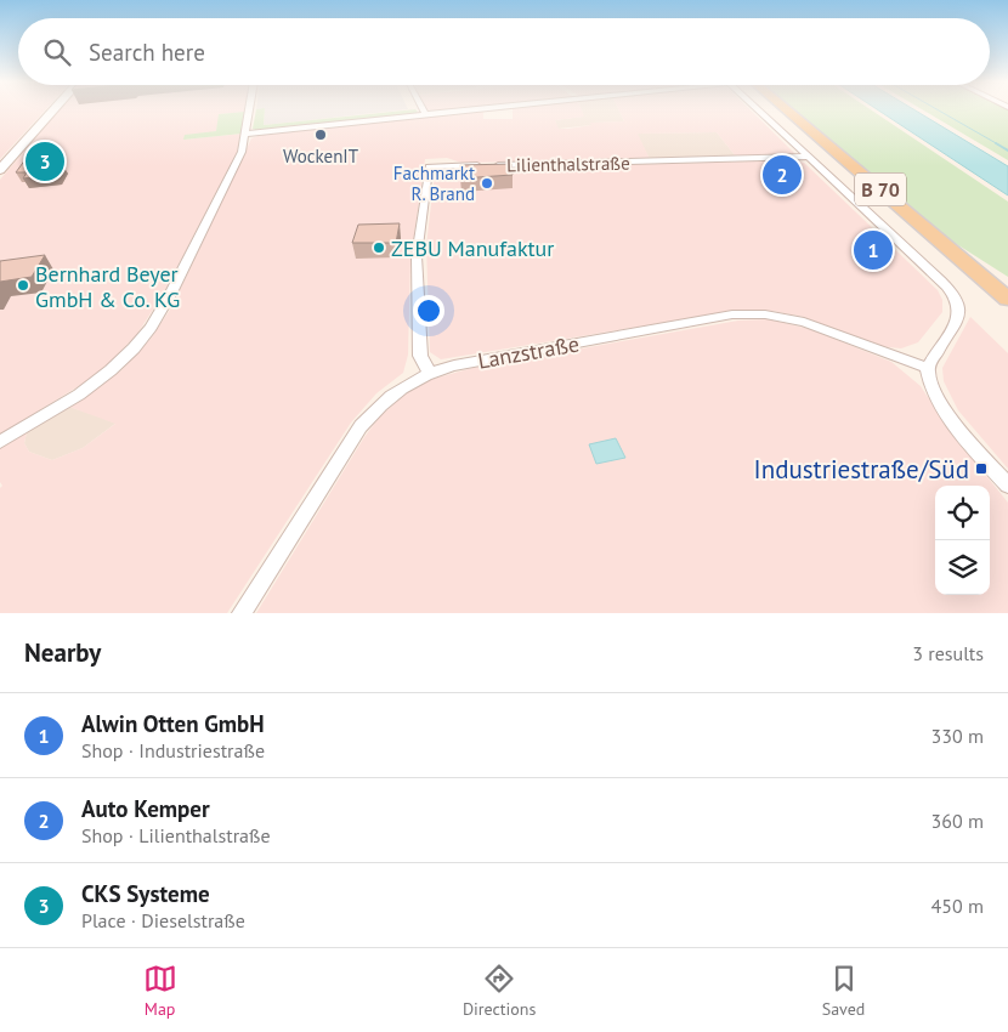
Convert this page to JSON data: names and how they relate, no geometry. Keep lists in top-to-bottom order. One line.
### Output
{"streets":{"main road":["B 70"],"street":["Lilienthalstraße","Lanzstraße"]},"crossings":[["Lilienthalstraße","Lanzstraße"]],"places":{"other":["WockenIT","Fachmarkt R. Brand","ZEBU Manufaktur","Bernhard Beyer GmbH & Co. KG"],"transit":["Industriestraße/Süd"]},"page":{"search":"Search here","pins":["3","2","1"],"heading":["Nearby","3 results"],"list":[{"mark":"1","name":"Alwin Otten GmbH","note":"Shop · Industriestraße","value":"330 m"},{"mark":"2","name":"Auto Kemper","note":"Shop · Lilienthalstraße","value":"360 m"},{"mark":"3","name":"CKS Systeme","note":"Place · Dieselstraße","value":"450 m"}],"nav":["Map","Directions","Saved"]}}
